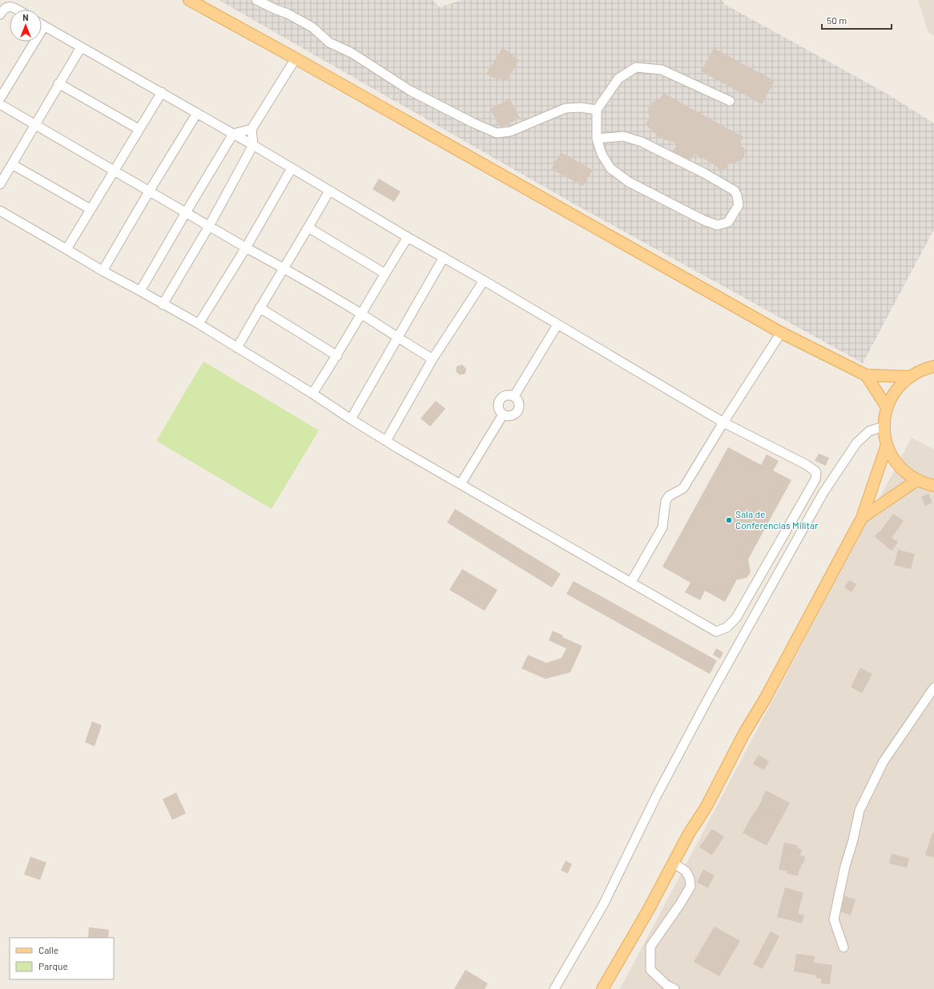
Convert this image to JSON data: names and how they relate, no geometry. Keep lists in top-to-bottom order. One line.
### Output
{"places":["Sala de Conferencias Militar"],"legend":["Calle","Parque"],"scale_bar":"50 m","north":"top"}
